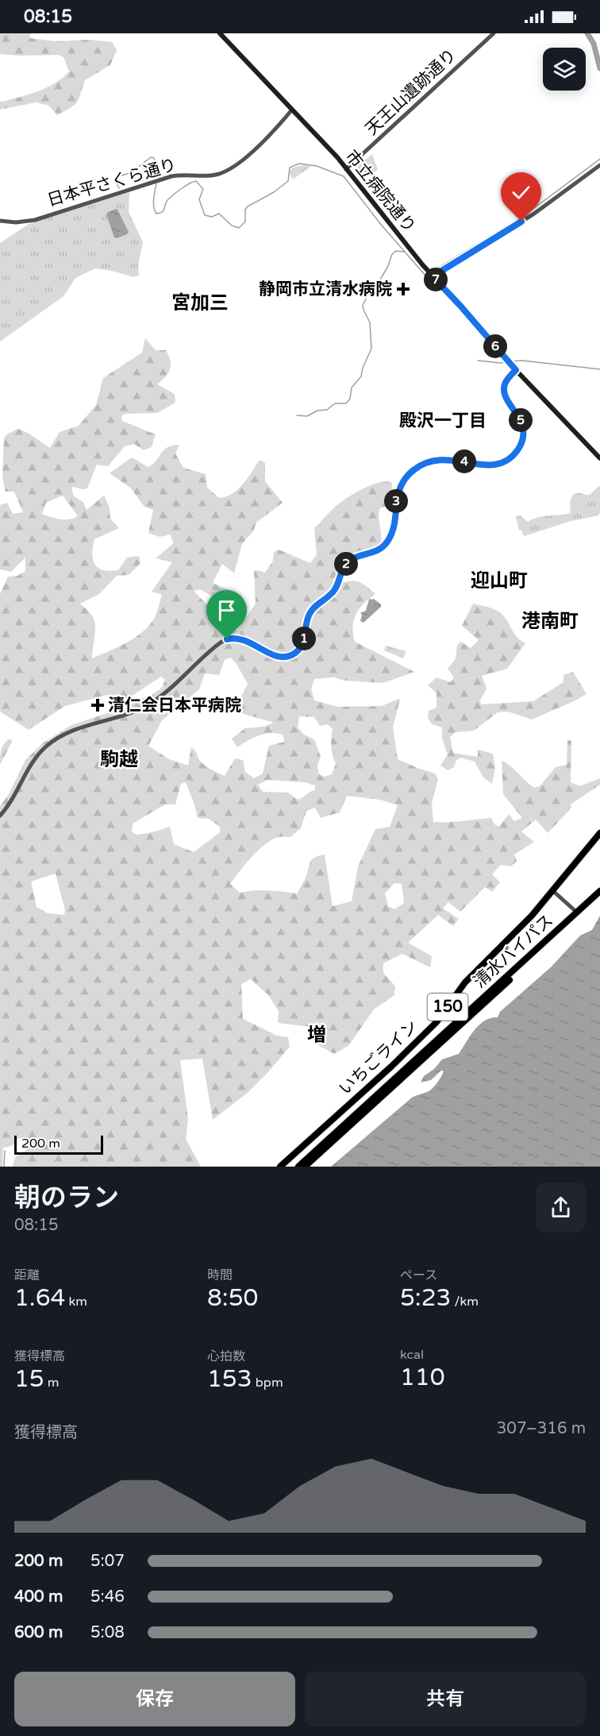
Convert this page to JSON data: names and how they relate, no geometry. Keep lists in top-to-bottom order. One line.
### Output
{"streets":{"highway":["清水バイパス","150","いちごライン"],"main road":["市立病院通り"],"street":["天王山遺跡通り","日本平さくら通り"]},"crossings":[["天王山遺跡通り","市立病院通り"],["日本平さくら通り","市立病院通り"]],"districts":["宮加三","殿沢一丁目","迎山町","港南町","駒越","増"],"places":{"health":["静岡市立清水病院","清仁会日本平病院"]},"scale_bar":"200 m","page":{"status":"08:15","pins":["7","6","5","4","3","2","1"],"scale":"200 m","heading":["朝のラン","08:15"],"stats":[["距離","1.64 km"],["時間","8:50"],["ペース","5:23 /km"],["獲得標高","15 m"],["心拍数","153 bpm"],["kcal","110"]],"chart":["獲得標高","307–316 m"],"list":[{"name":"200 m","note":"5:07"},{"name":"400 m","note":"5:46"},{"name":"600 m","note":"5:08"}],"buttons":["保存","共有"]}}
